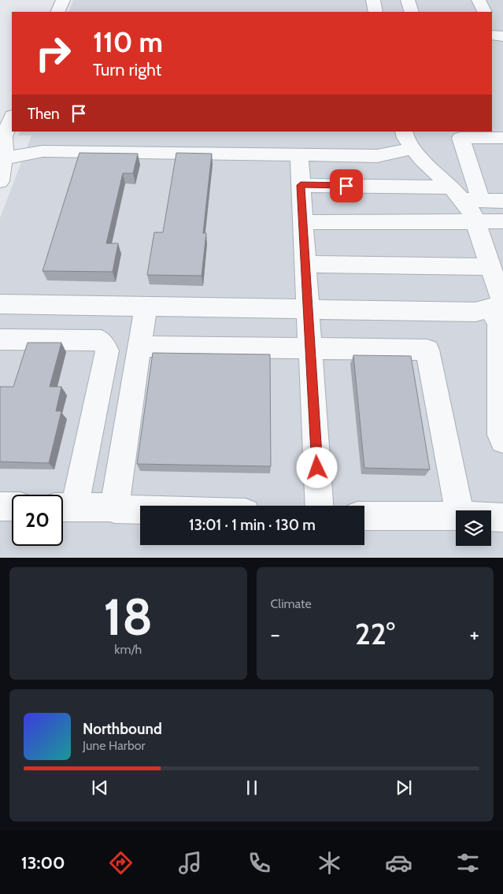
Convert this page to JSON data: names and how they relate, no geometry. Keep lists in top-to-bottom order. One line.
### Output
{"page":{"turn":["110 m","Turn right"],"then":"Then","limit":"20","trip":"13:01 · 1 min · 130 m","tile":[["18","km/h"],"Climate"],"heat":["−","22°","+"],"song":["Northbound","June Harbor"],"tabs":"13:00"}}
